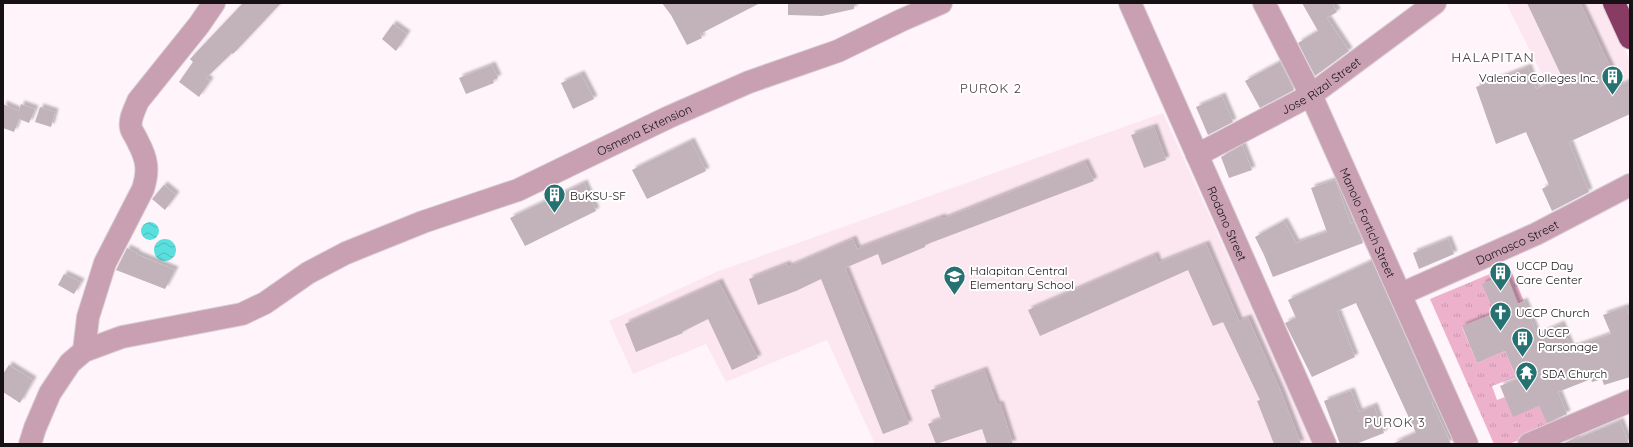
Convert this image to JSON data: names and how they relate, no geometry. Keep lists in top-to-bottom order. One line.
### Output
{"streets":{"street":["Jose Rizal Street","Osmena Extension","Manolo Fortich Street","Rodano Street","Damasco Street"]},"crossings":[["Jose Rizal Street","Manolo Fortich Street"],["Jose Rizal Street","Rodano Street"],["Manolo Fortich Street","Damasco Street"]],"districts":["HALAPITAN","PUROK 2","PUROK 3"],"places":{"building":["Valencia Colleges Inc.","BuKSU-SF","UCCP Day Care Center","UCCP Parsonage"],"school or university":["Halapitan Central Elementary School"],"church":["UCCP Church"],"temple":["SDA Church"]}}
